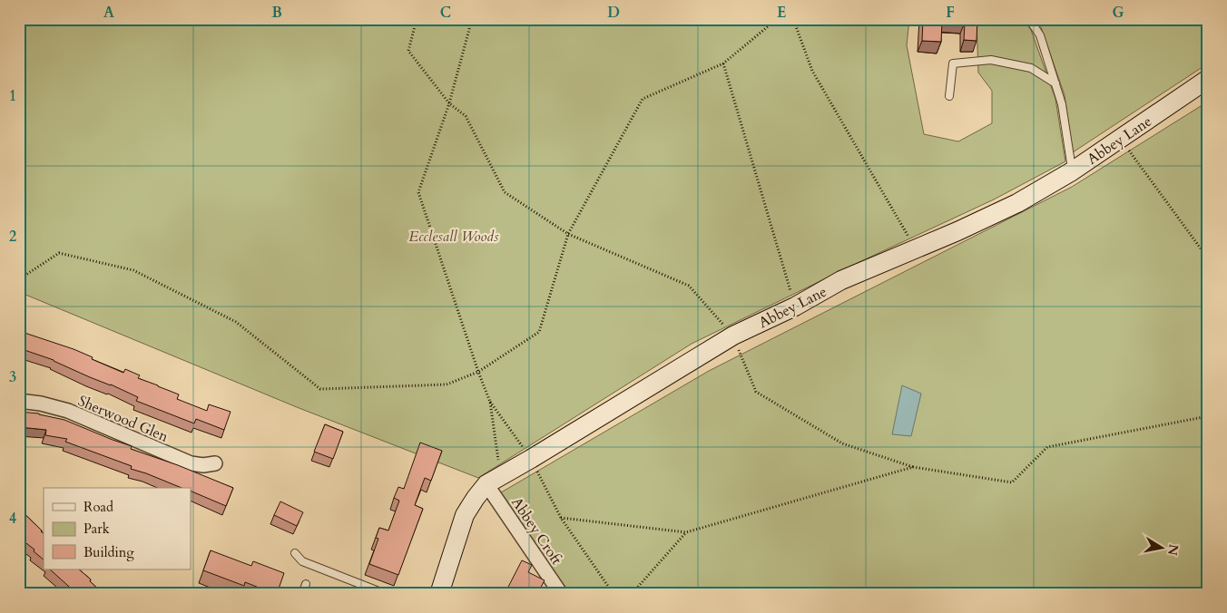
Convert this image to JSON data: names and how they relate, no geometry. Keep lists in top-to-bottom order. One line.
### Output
{"streets":{"main road":["Abbey Lane"],"street":["Sherwood Glen","Abbey Croft"]},"crossings":[["Abbey Lane","Abbey Croft"]],"parks":["Ecclesall Woods"],"legend":["Road","Park","Building"],"north":"right","grid":{"columns":["A","B","C","D","E","F","G"],"rows":["1","2","3","4"]}}
